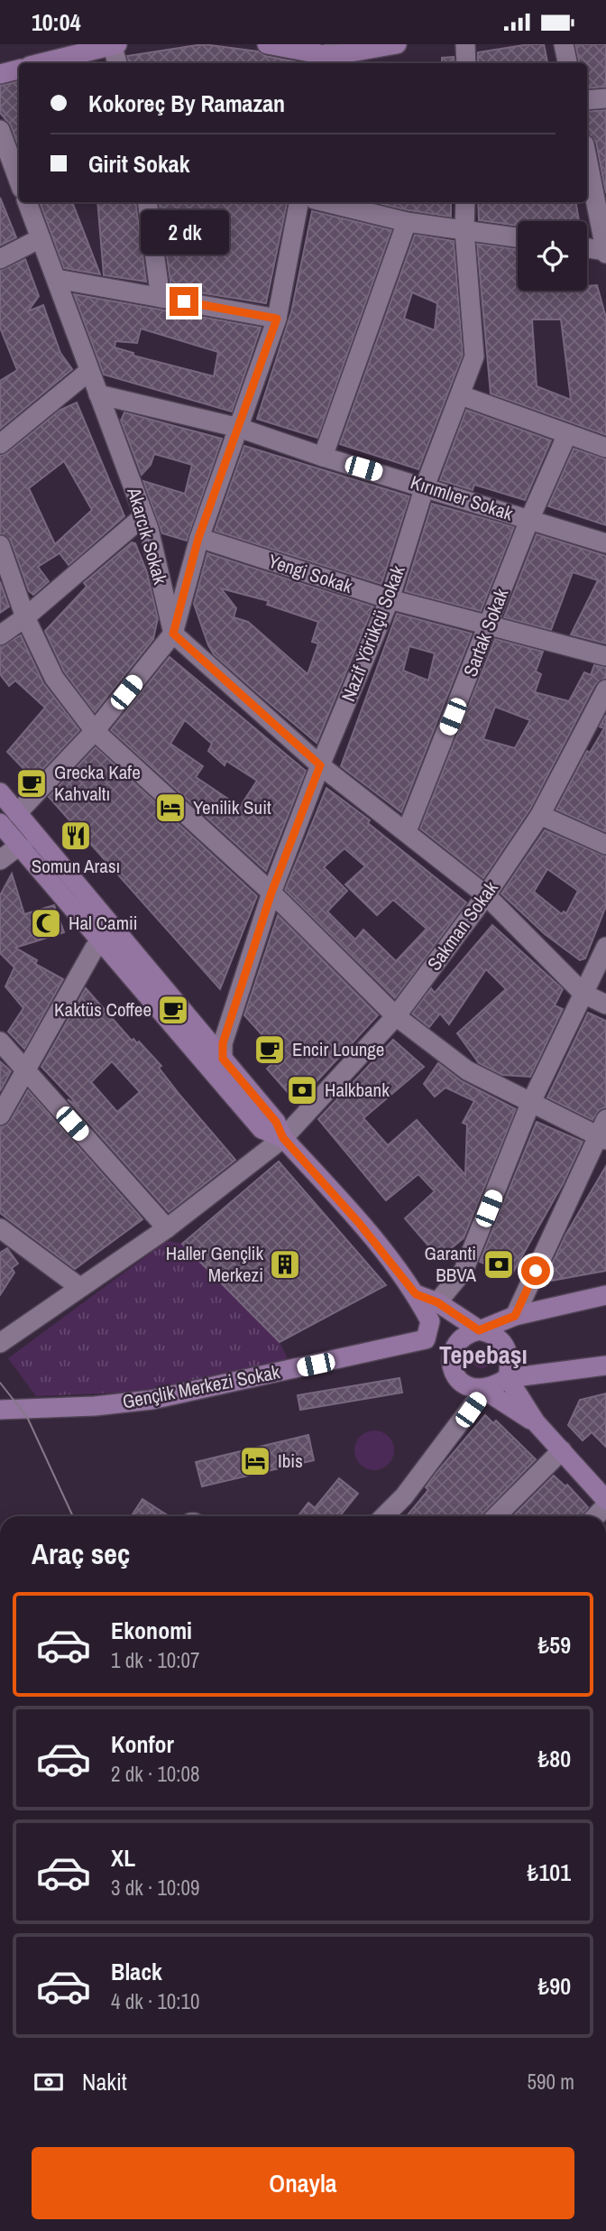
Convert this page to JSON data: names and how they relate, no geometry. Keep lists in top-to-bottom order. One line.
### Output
{"streets":{"main road":["Gençlik Merkezi Sokak"],"street":["Kırımlıer Sokak","Akarcık Sokak","Yengi Sokak","Sartak Sokak","Nazif Yörükçü Sokak","Sakman Sokak"]},"crossings":[["Kırımlıer Sokak","Akarcık Sokak"],["Kırımlıer Sokak","Sartak Sokak"],["Kırımlıer Sokak","Nazif Yörükçü Sokak"],["Yengi Sokak","Sartak Sokak"],["Yengi Sokak","Nazif Yörükçü Sokak"]],"districts":["Tepebaşı"],"places":{"cafe":["Grecka Kafe Kahvaltı","Kaktüs Coffee","Encir Lounge"],"hotel":["Yenilik Suit","Ibis"],"restaurant":["Somun Arası"],"mosque":["Hal Camii"],"bank":["Halkbank","Garanti BBVA"],"building":["Haller Gençlik Merkezi"]},"page":{"status":"10:04","banner":["Kokoreç By Ramazan","Girit Sokak"],"bubble":"2 dk","heading":"Araç seç","list":[{"name":"Ekonomi","note":"1 dk · 10:07","value":"₺59"},{"name":"Konfor","note":"2 dk · 10:08","value":"₺80"},{"name":"XL","note":"3 dk · 10:09","value":"₺101"},{"name":"Black","note":"4 dk · 10:10","value":"₺90"}],"pay":["Nakit","590 m"],"buttons":"Onayla"}}
